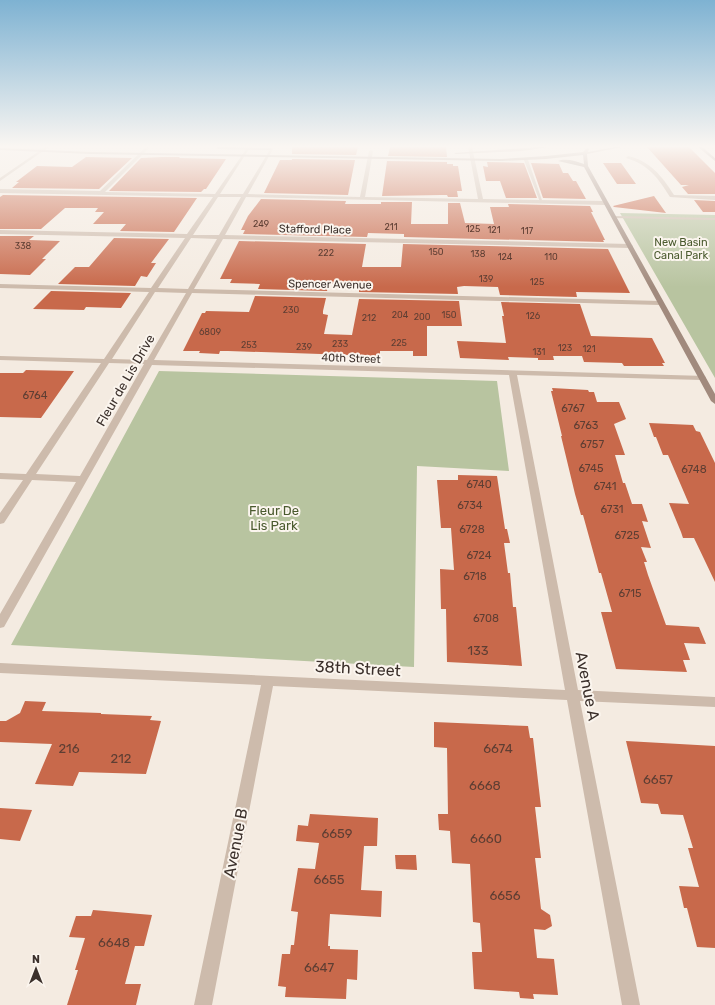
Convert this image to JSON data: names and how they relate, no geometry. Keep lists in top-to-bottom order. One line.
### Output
{"streets":{"street":["Stafford Place","Spencer Avenue","40th Street","Fleur de Lis Drive","38th Street","Avenue A","Avenue B"]},"crossings":[["Stafford Place","Fleur de Lis Drive"],["Spencer Avenue","Fleur de Lis Drive"],["40th Street","Fleur de Lis Drive"],["40th Street","Avenue A"],["38th Street","Avenue A"],["38th Street","Avenue B"]],"parks":["New Basin Canal Park","Fleur De Lis Park"],"house_numbers":["249","211","125","121","117","338","150","222","138","124","110","139","125","230","204","150","126","200","212","6809","225","233","253","239","123","121","131","6764","6767","6763","6757","6745","6748","6740","6741","6734","6731","6728","6725","6724","6718","6715","6708","133","216","6674","212","6657","6668","6659","6660","6655","6656","6648","6647"],"north":"top"}
